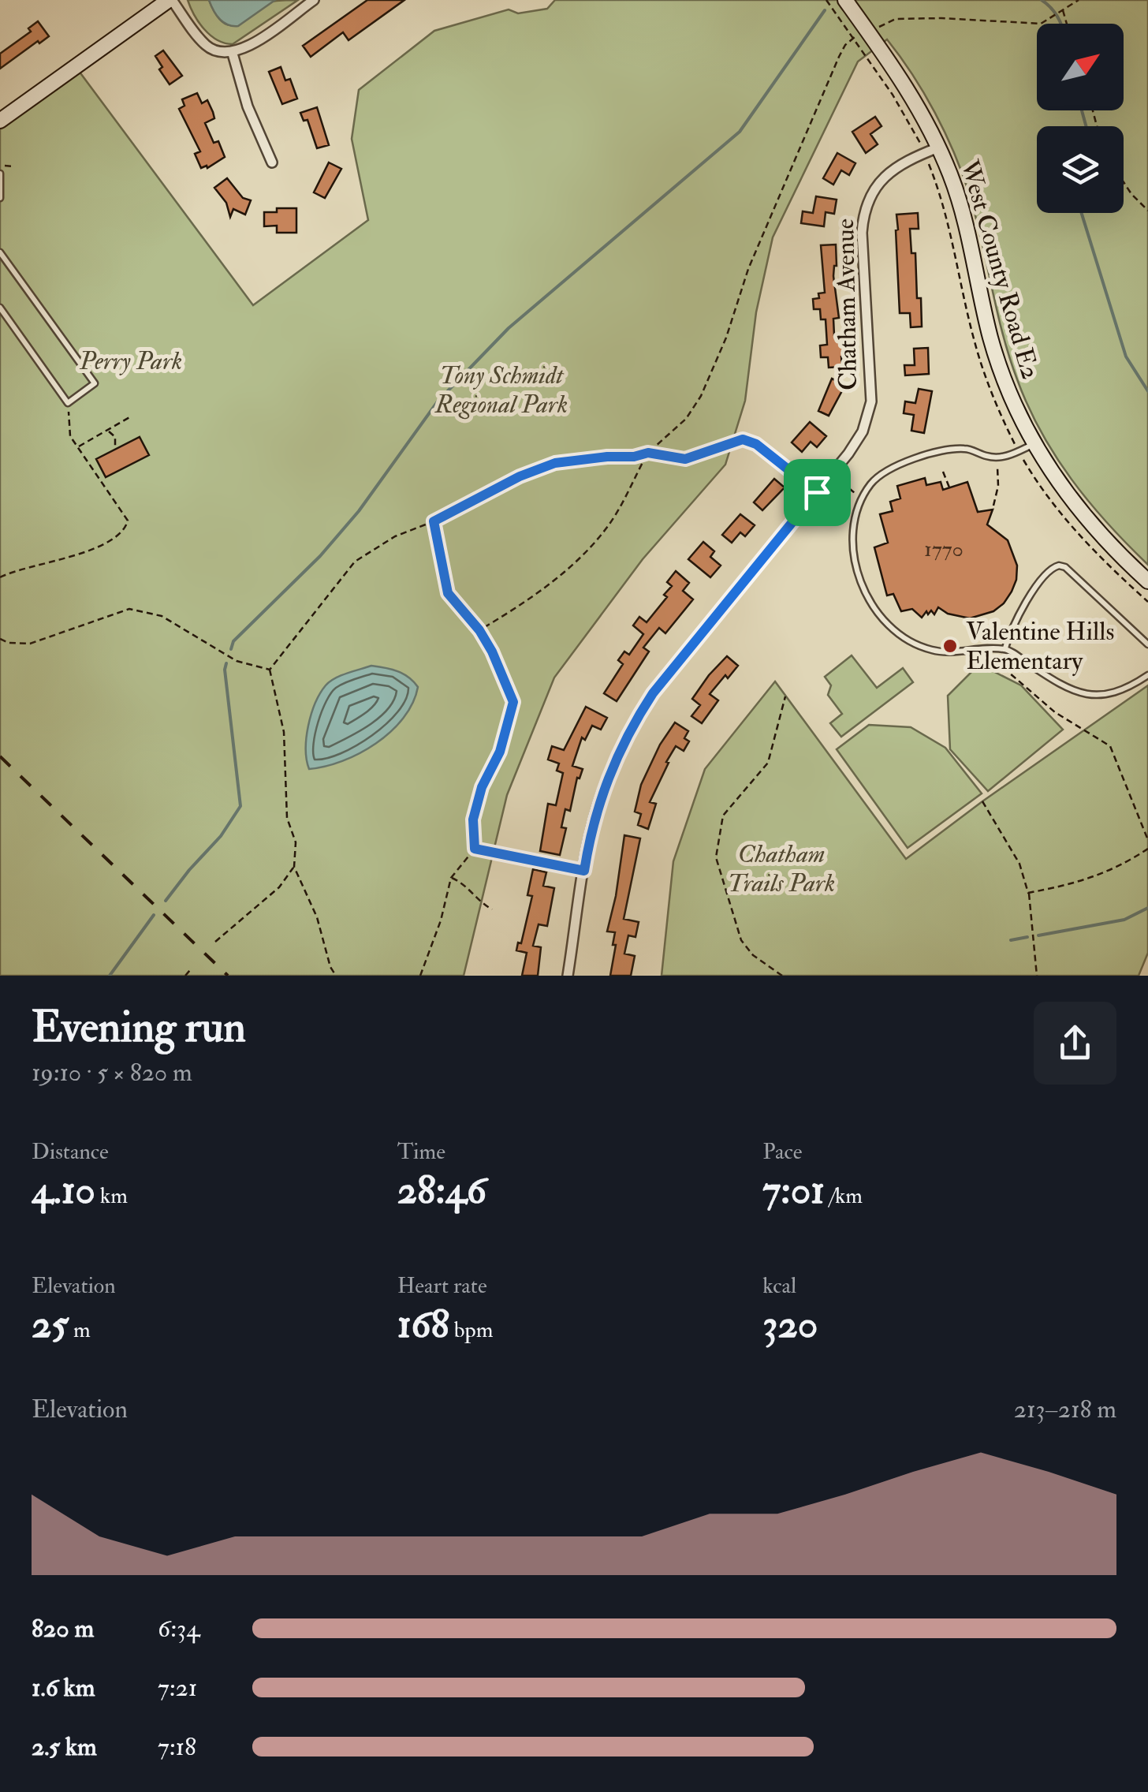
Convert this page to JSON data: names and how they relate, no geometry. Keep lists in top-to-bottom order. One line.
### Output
{"streets":{"street":["West County Road E2","Chatham Avenue"]},"crossings":[["West County Road E2","Chatham Avenue"]],"parks":["Perry Park","Tony Schmidt Regional Park","Chatham Trails Park"],"places":["Valentine Hills Elementary"],"house_numbers":["1770"],"north":"top right","page":{"heading":["Evening run","19:10 · 5 × 820 m"],"stats":[["Distance","4.10 km"],["Time","28:46"],["Pace","7:01 /km"],["Elevation","25 m"],["Heart rate","168 bpm"],["kcal","320"]],"chart":["Elevation","213–218 m"],"list":[{"name":"820 m","note":"6:34"},{"name":"1.6 km","note":"7:21"},{"name":"2.5 km","note":"7:18"}]}}
